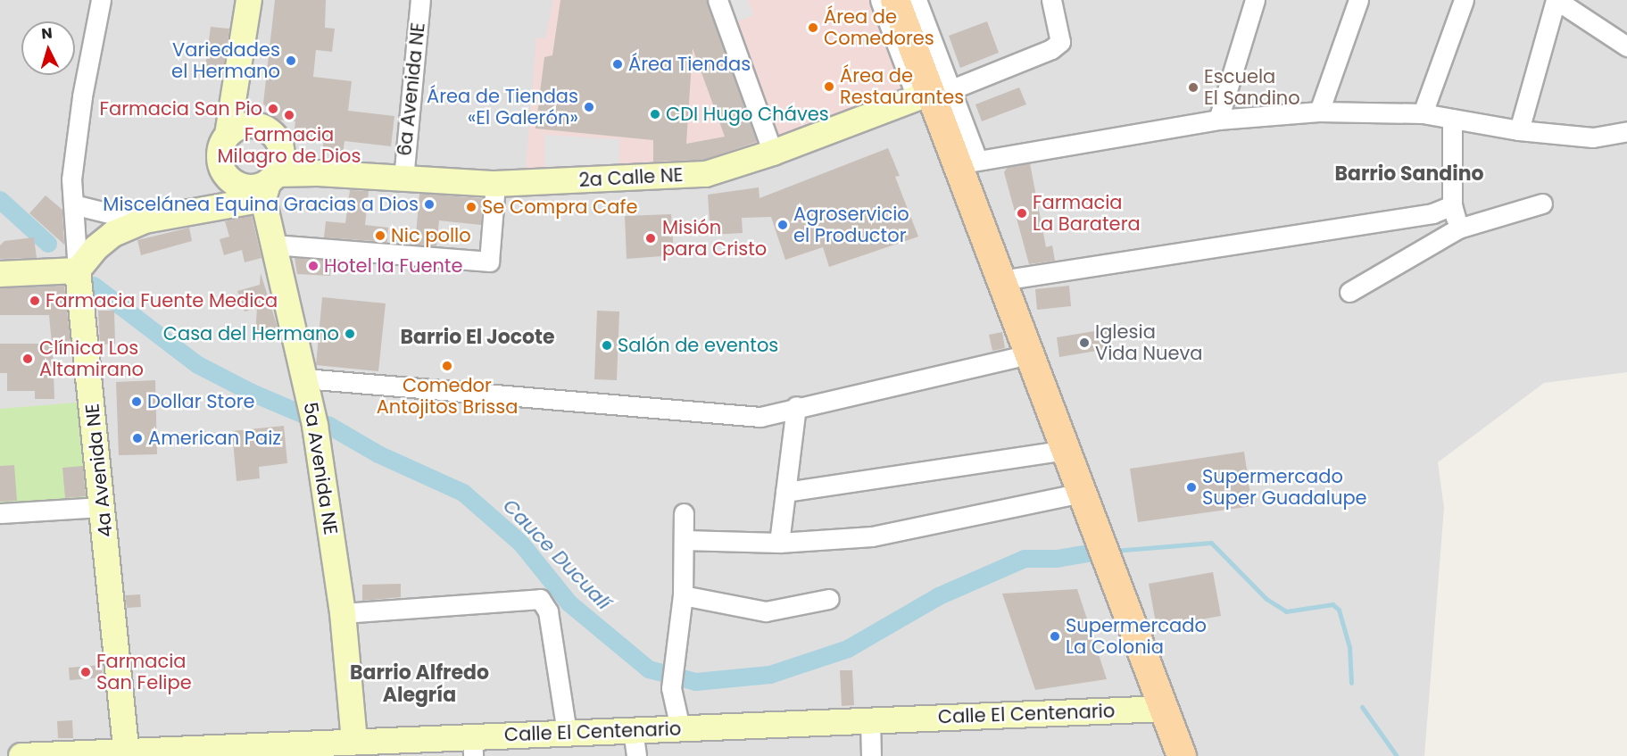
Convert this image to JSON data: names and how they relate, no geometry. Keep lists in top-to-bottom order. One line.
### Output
{"streets":{"street":["6a Avenida NE","2a Calle NE","5a Avenida NE","4a Avenida NE","Calle El Centenario"]},"crossings":[["6a Avenida NE","2a Calle NE"],["2a Calle NE","5a Avenida NE"],["5a Avenida NE","Calle El Centenario"],["4a Avenida NE","Calle El Centenario"]],"districts":["Barrio Sandino","Barrio El Jocote","Barrio Alfredo Alegría"],"water":["Cauce Ducualí"],"places":["Área de Comedores","Variedades el Hermano","Área Tiendas","Área de Restaurantes","Escuela El Sandino","Área de Tiendas «El Galerón»","Farmacia San Pio","CDI Hugo Cháves","Farmacia Milagro de Dios","Miscelánea Equina Gracias a Dios","Se Compra Cafe","Farmacia La Baratera","Agroservicio el Productor","Nic pollo","Misión para Cristo","Hotel la Fuente","Farmacia Fuente Medica","Casa del Hermano","Iglesia Vida Nueva","Salón de eventos","Clínica Los Altamirano","Comedor Antojitos Brissa","Dollar Store","American Paiz","Supermercado Super Guadalupe","Supermercado La Colonia","Farmacia San Felipe"],"north":"top"}
